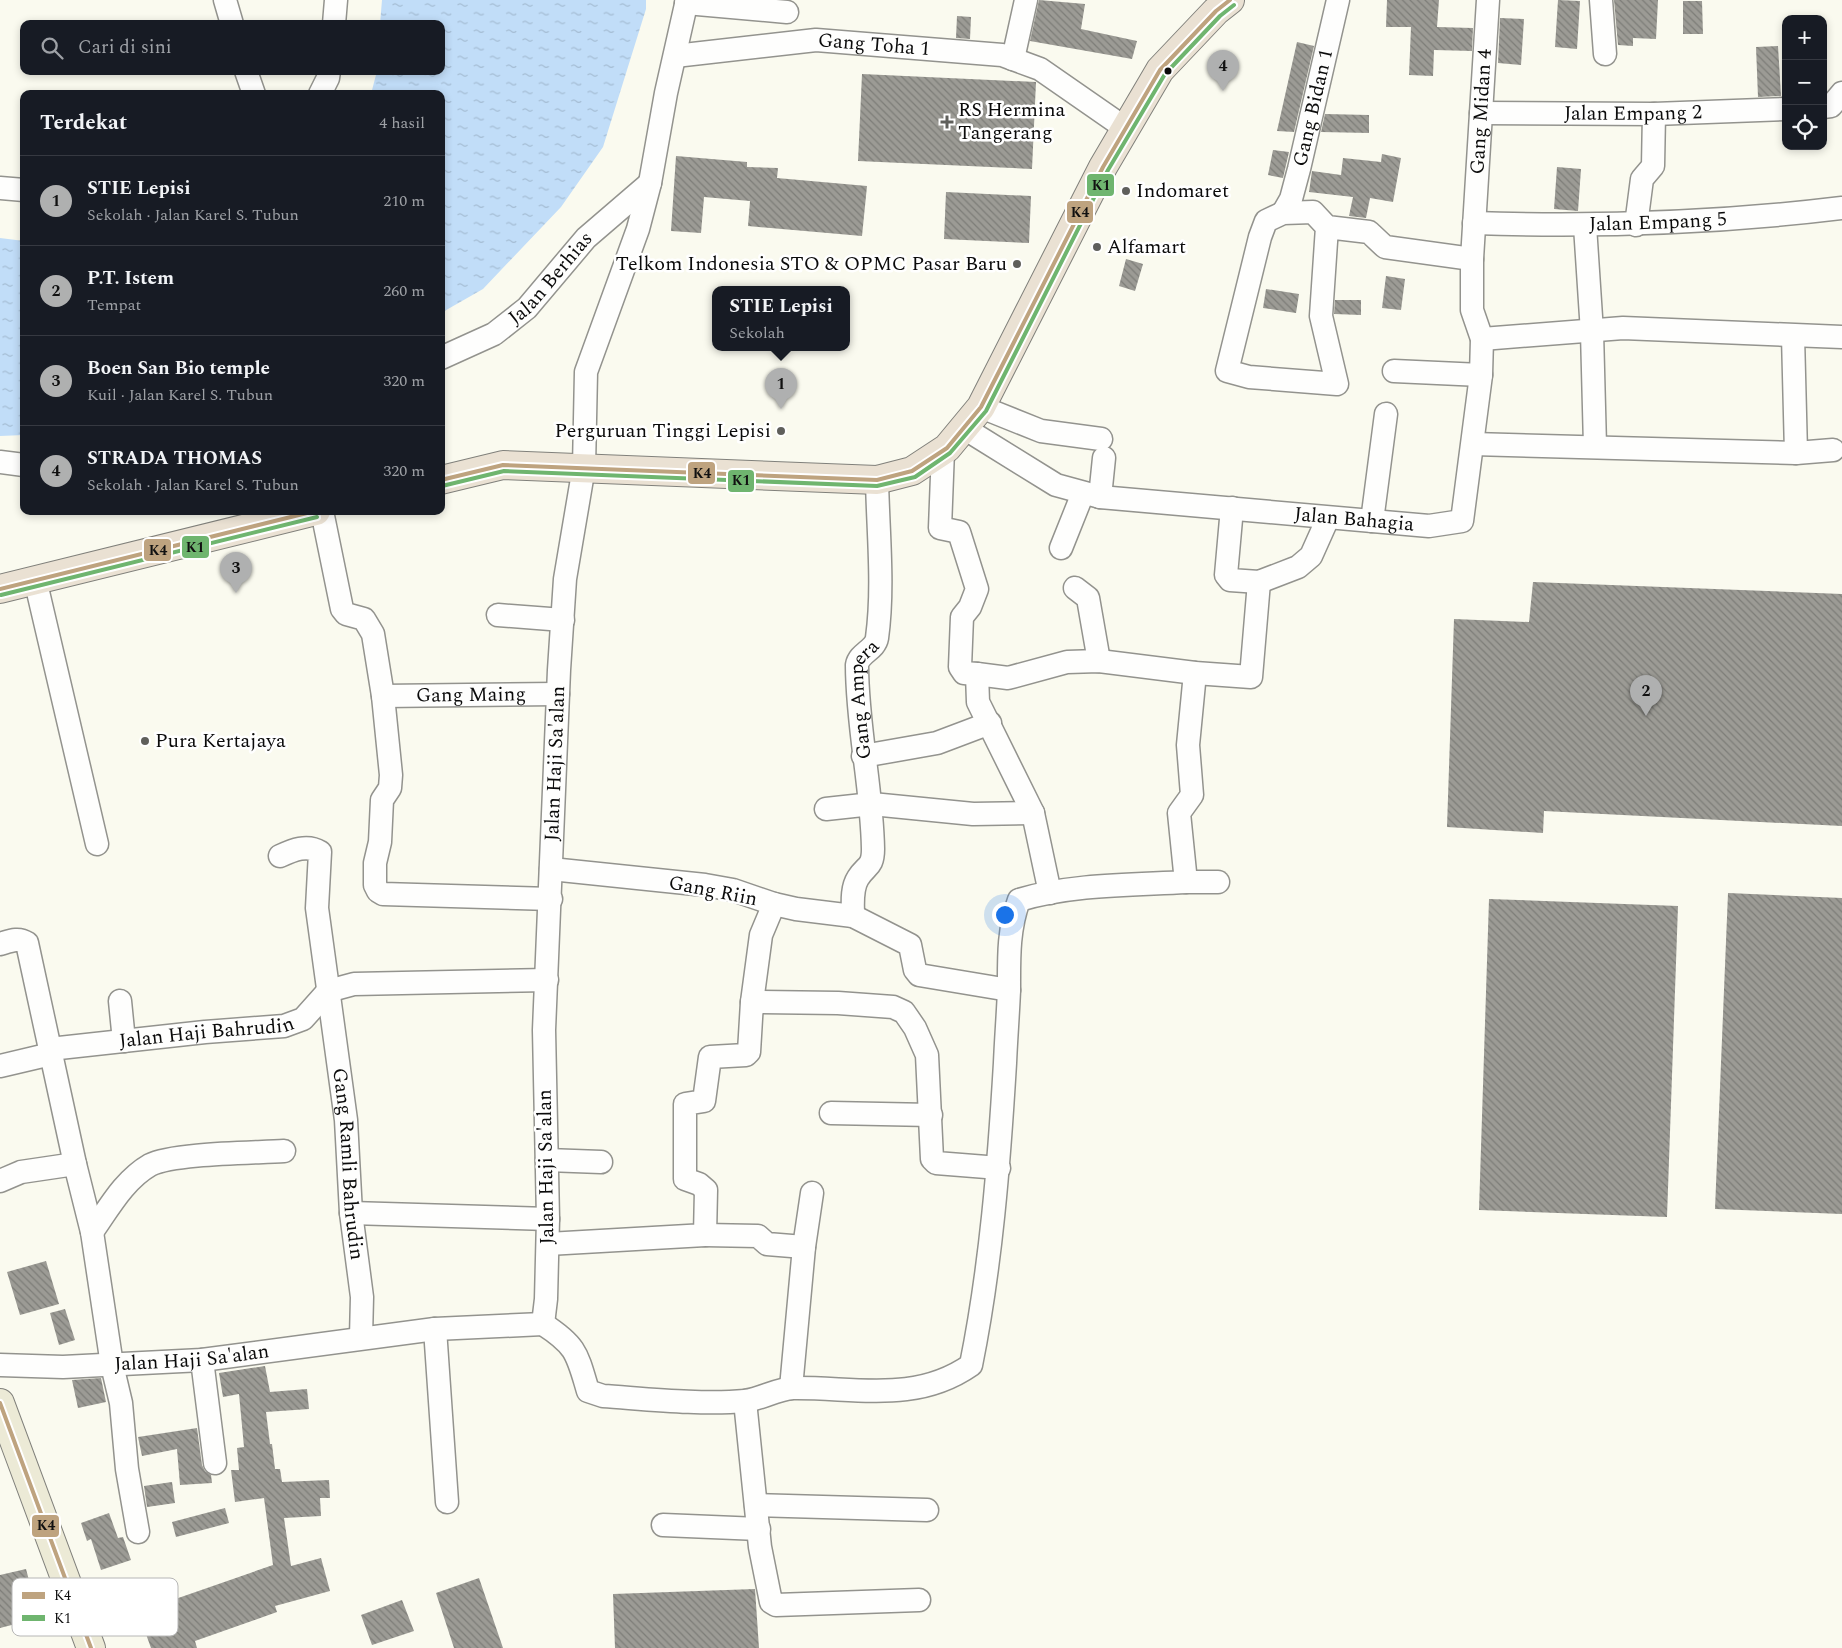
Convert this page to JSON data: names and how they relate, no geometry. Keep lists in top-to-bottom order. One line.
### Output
{"streets":{"street":["Gang Toha 1","Gang Bidan 1","Gang Midan 4","Jalan Empang 2","Jalan Empang 5","Jalan Berhias","Jalan Bahagia","Gang Maing","Gang Ampera","Jalan Haji Sa'alan","Gang Riin","Jalan Haji Bahrudin","Gang Ramli Bahrudin"]},"crossings":[["Gang Toha 1","Jalan Haji Sa'alan"],["Gang Midan 4","Jalan Empang 2"],["Gang Midan 4","Jalan Empang 5"],["Gang Midan 4","Jalan Bahagia"],["Jalan Empang 5","Jalan Bahagia"],["Jalan Berhias","Jalan Haji Sa'alan"],["Gang Maing","Jalan Haji Sa'alan"],["Jalan Haji Sa'alan","Gang Riin"],["Jalan Haji Sa'alan","Gang Ramli Bahrudin"],["Jalan Haji Bahrudin","Gang Ramli Bahrudin"]],"places":{"health":["RS Hermina Tangerang"],"other":["Indomaret","Alfamart","Telkom Indonesia STO & OPMC Pasar Baru","Perguruan Tinggi Lepisi","Pura Kertajaya"]},"lines":["transit line K4","transit line K1"],"legend":["K4","K1"],"page":{"map_buttons":["+","−"],"search":"Cari di sini","pins":["4","1","3","2"],"heading":["Terdekat","4 hasil"],"list":[{"mark":"1","name":"STIE Lepisi","note":"Sekolah · Jalan Karel S. Tubun","value":"210 m"},{"mark":"2","name":"P.T. Istem","note":"Tempat","value":"260 m"},{"mark":"3","name":"Boen San Bio temple","note":"Kuil · Jalan Karel S. Tubun","value":"320 m"},{"mark":"4","name":"STRADA THOMAS","note":"Sekolah · Jalan Karel S. Tubun","value":"320 m"}],"popup":["STIE Lepisi","Sekolah"]}}
